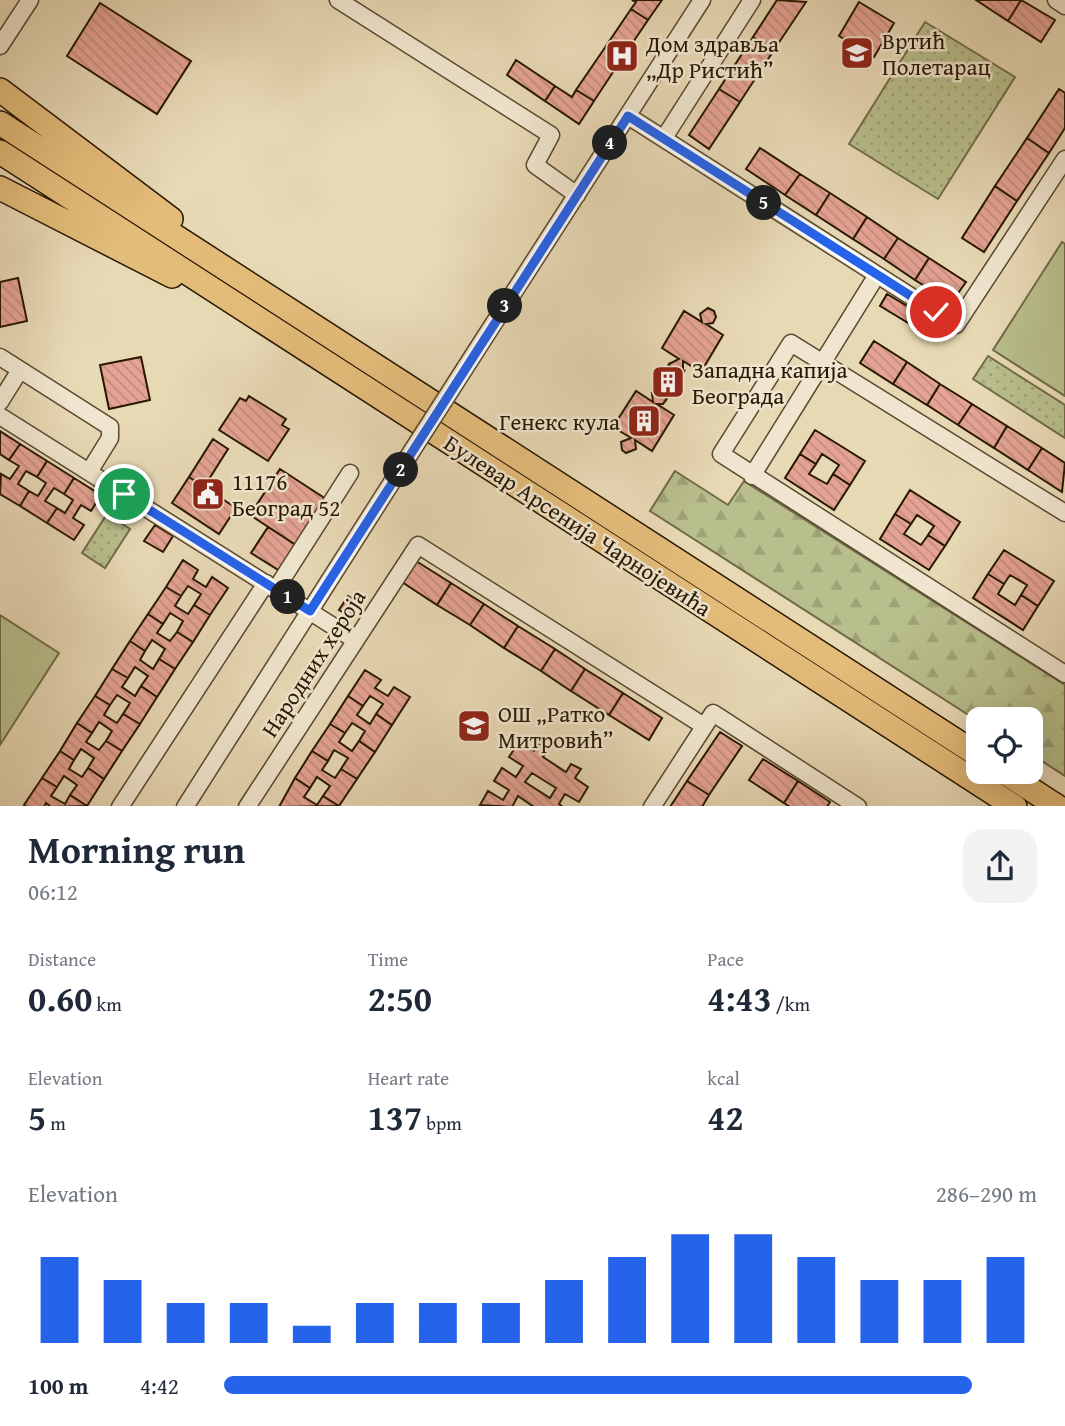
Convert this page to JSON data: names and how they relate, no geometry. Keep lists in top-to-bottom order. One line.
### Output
{"streets":{"highway":["Булевар Арсенија Чарнојевића"],"street":["Народних хероја"]},"places":{"school or university":["Вртић Полетарац","ОШ „Ратко Митровић”"],"hospital":["Дом здравља „Др Ристић”"],"building":["Западна капија Београда","Генекс кула"],"public building":["11176 Београд 52"]},"page":{"pins":["4","5","3","2","1"],"heading":["Morning run","06:12"],"stats":[["Distance","0.60 km"],["Time","2:50"],["Pace","4:43 /km"],["Elevation","5 m"],["Heart rate","137 bpm"],["kcal","42"]],"chart":["Elevation","286–290 m"],"list":[{"name":"100 m","note":"4:42"}]}}
